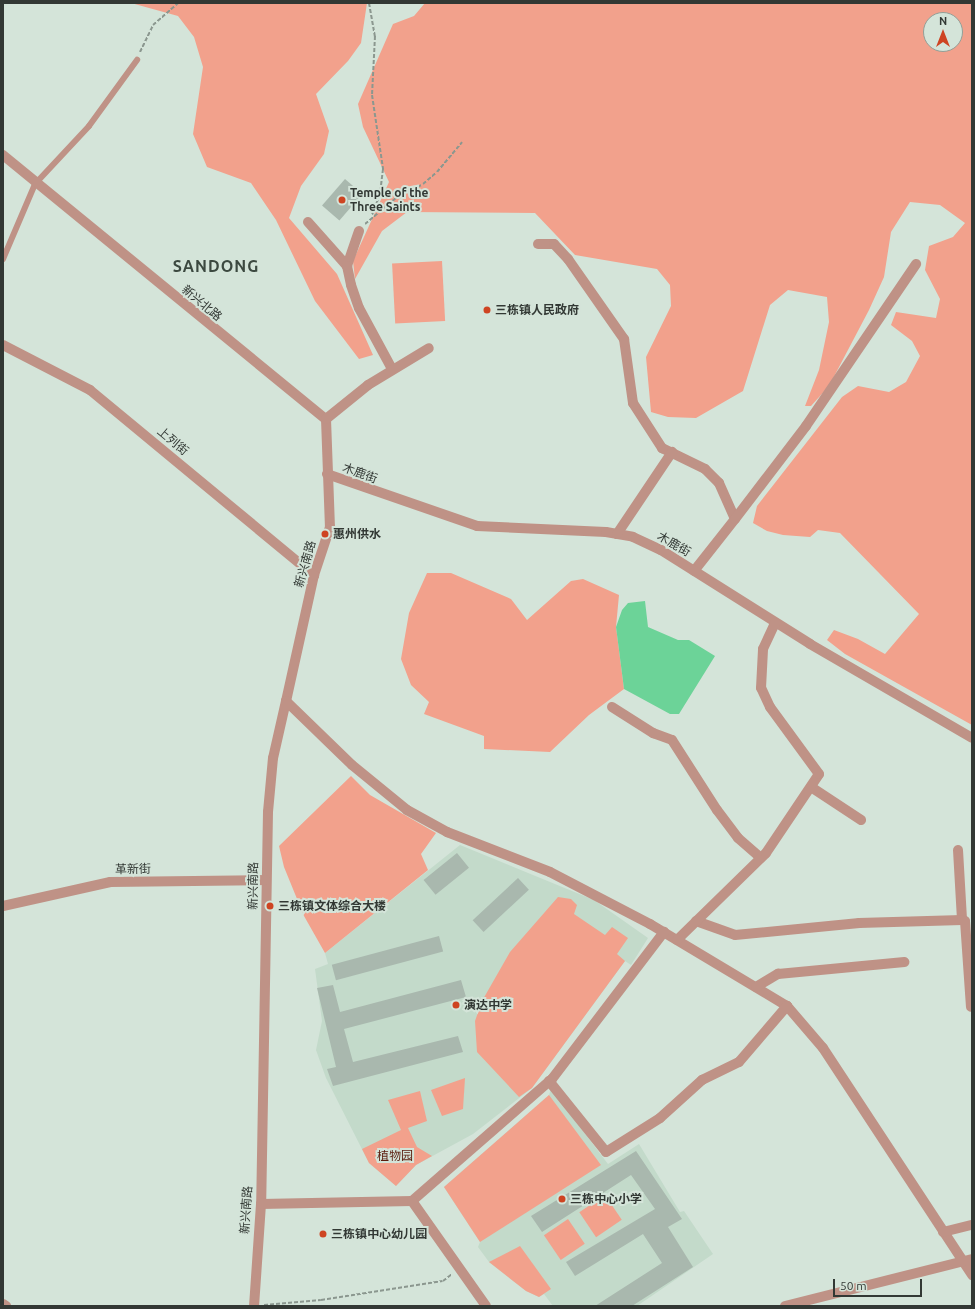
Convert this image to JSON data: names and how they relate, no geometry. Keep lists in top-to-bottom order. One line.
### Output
{"streets":{"street":["新兴北路","上列街","木鹿街","新兴南路","革新街"]},"crossings":[["上列街","新兴南路"],["木鹿街","新兴南路"],["新兴南路","革新街"]],"districts":["SANDONG"],"parks":["植物园"],"places":["Temple of the Three Saints","三栋镇人民政府","惠州供水","三栋镇文体综合大楼","演达中学","三栋中心小学","三栋镇中心幼儿园"],"scale_bar":"50 m","north":"top"}
